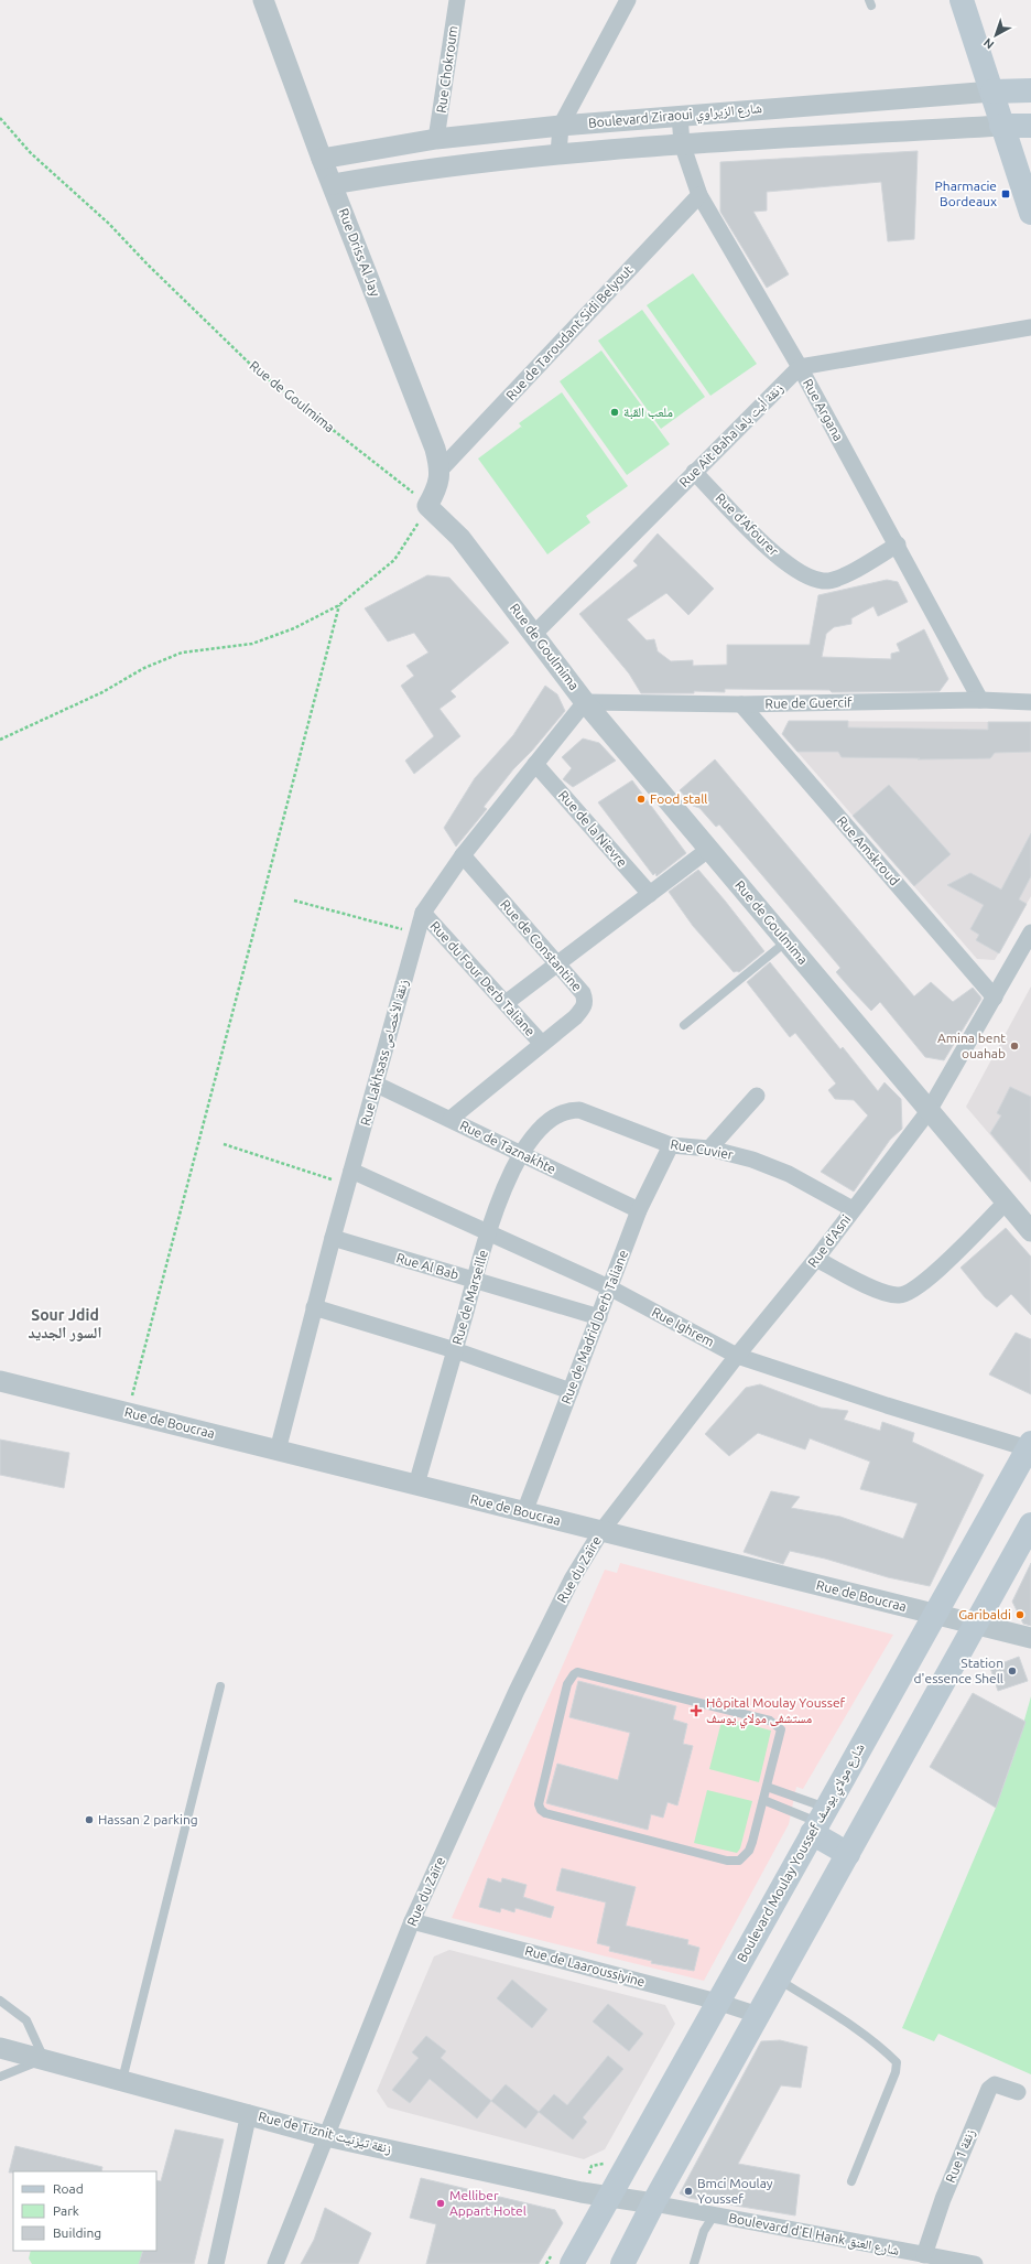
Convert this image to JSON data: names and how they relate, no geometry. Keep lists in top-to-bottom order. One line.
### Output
{"streets":{"main road":["Boulevard Ziraoui شارع الزيراوي","Boulevard Moulay Youssef شارع مولاي يوسف"],"street":["Rue Chokroum","Rue Driss Al Jay","Rue de Taroudant Sidi Belyout","Rue de Goulmima","Rue Argana","Rue Ait Baha زنقة أيت باها","Rue d'Afourer","Rue de Guercif","Rue de la Nievre","Rue Amskroud","Rue de Constantine","Rue du Four Derb Taliane","Rue Lakhsass زنقة الأخصاص","Rue de Taznakhte","Rue Cuvier","Rue d'Asni","Rue Al Bab","Rue de Marseille","Rue de Madrid Derb Taliane","Rue Ighrem","Rue de Boucraa","Rue du Zaïre","Rue de Laaroussiyine","Rue de Tiznit زنقة تيزنيت","Rue 1 زنقة","Boulevard d'El Hank شارع العنق"]},"crossings":[["Rue Chokroum","Boulevard Ziraoui شارع الزيراوي"],["Boulevard Ziraoui شارع الزيراوي","Rue Driss Al Jay"],["Boulevard Ziraoui شارع الزيراوي","Rue Argana"],["Rue Driss Al Jay","Rue de Taroudant Sidi Belyout"],["Rue de Taroudant Sidi Belyout","Rue Argana"],["Rue de Goulmima","Rue Ait Baha زنقة أيت باها"],["Rue de Goulmima","Rue de Guercif"],["Rue de Goulmima","Rue Lakhsass زنقة الأخصاص"],["Rue de Goulmima","Rue d'Asni"],["Rue Argana","Rue Ait Baha زنقة أيت باها"],["Rue Argana","Rue d'Afourer"],["Rue Argana","Rue de Guercif"],["Rue Ait Baha زنقة أيت باها","Rue d'Afourer"],["Rue de Guercif","Rue Amskroud"],["Rue de Guercif","Rue Lakhsass زنقة الأخصاص"],["Rue de la Nievre","Rue Lakhsass زنقة الأخصاص"],["Rue Amskroud","Rue d'Asni"],["Rue de Constantine","Rue du Four Derb Taliane"],["Rue de Constantine","Rue Lakhsass زنقة الأخصاص"],["Rue de Constantine","Rue de Taznakhte"],["Rue du Four Derb Taliane","Rue Lakhsass زنقة الأخصاص"],["Rue Lakhsass زنقة الأخصاص","Rue de Taznakhte"],["Rue Lakhsass زنقة الأخصاص","Rue Al Bab"],["Rue Lakhsass زنقة الأخصاص","Rue Ighrem"],["Rue Lakhsass زنقة الأخصاص","Rue de Boucraa"],["Rue de Taznakhte","Rue de Marseille"],["Rue de Taznakhte","Rue de Madrid Derb Taliane"],["Rue Cuvier","Rue d'Asni"],["Rue Cuvier","Rue de Marseille"],["Rue Cuvier","Rue de Madrid Derb Taliane"],["Rue d'Asni","Rue Ighrem"],["Rue d'Asni","Rue de Boucraa"],["Rue d'Asni","Rue du Zaïre"],["Rue Al Bab","Rue de Marseille"],["Rue Al Bab","Rue de Madrid Derb Taliane"],["Rue de Marseille","Rue Ighrem"],["Rue de Marseille","Rue de Boucraa"],["Rue de Madrid Derb Taliane","Rue Ighrem"],["Rue de Madrid Derb Taliane","Rue de Boucraa"],["Rue Ighrem","Boulevard Moulay Youssef شارع مولاي يوسف"],["Rue de Boucraa","Rue du Zaïre"],["Rue de Boucraa","Boulevard Moulay Youssef شارع مولاي يوسف"],["Rue du Zaïre","Rue de Laaroussiyine"],["Rue du Zaïre","Rue de Tiznit زنقة تيزنيت"],["Boulevard Moulay Youssef شارع مولاي يوسف","Rue de Laaroussiyine"],["Boulevard Moulay Youssef شارع مولاي يوسف","Rue de Tiznit زنقة تيزنيت"],["Rue de Tiznit زنقة تيزنيت","Boulevard d'El Hank شارع العنق"],["Rue 1 زنقة","Boulevard d'El Hank شارع العنق"]],"districts":["Sour Jdid السور الجديد"],"places":{"transit":["Pharmacie Bordeaux"],"other":["ملعب القبة","Food stall","Amina bent ouahab","Garibaldi","Station d'essence Shell","Hassan 2 parking","Bmci Moulay Youssef","Melliber Appart Hotel"],"health":["Hôpital Moulay Youssef مستشفى مولاي يوسف"]},"legend":["Road","Park","Building"],"north":"bottom left"}
